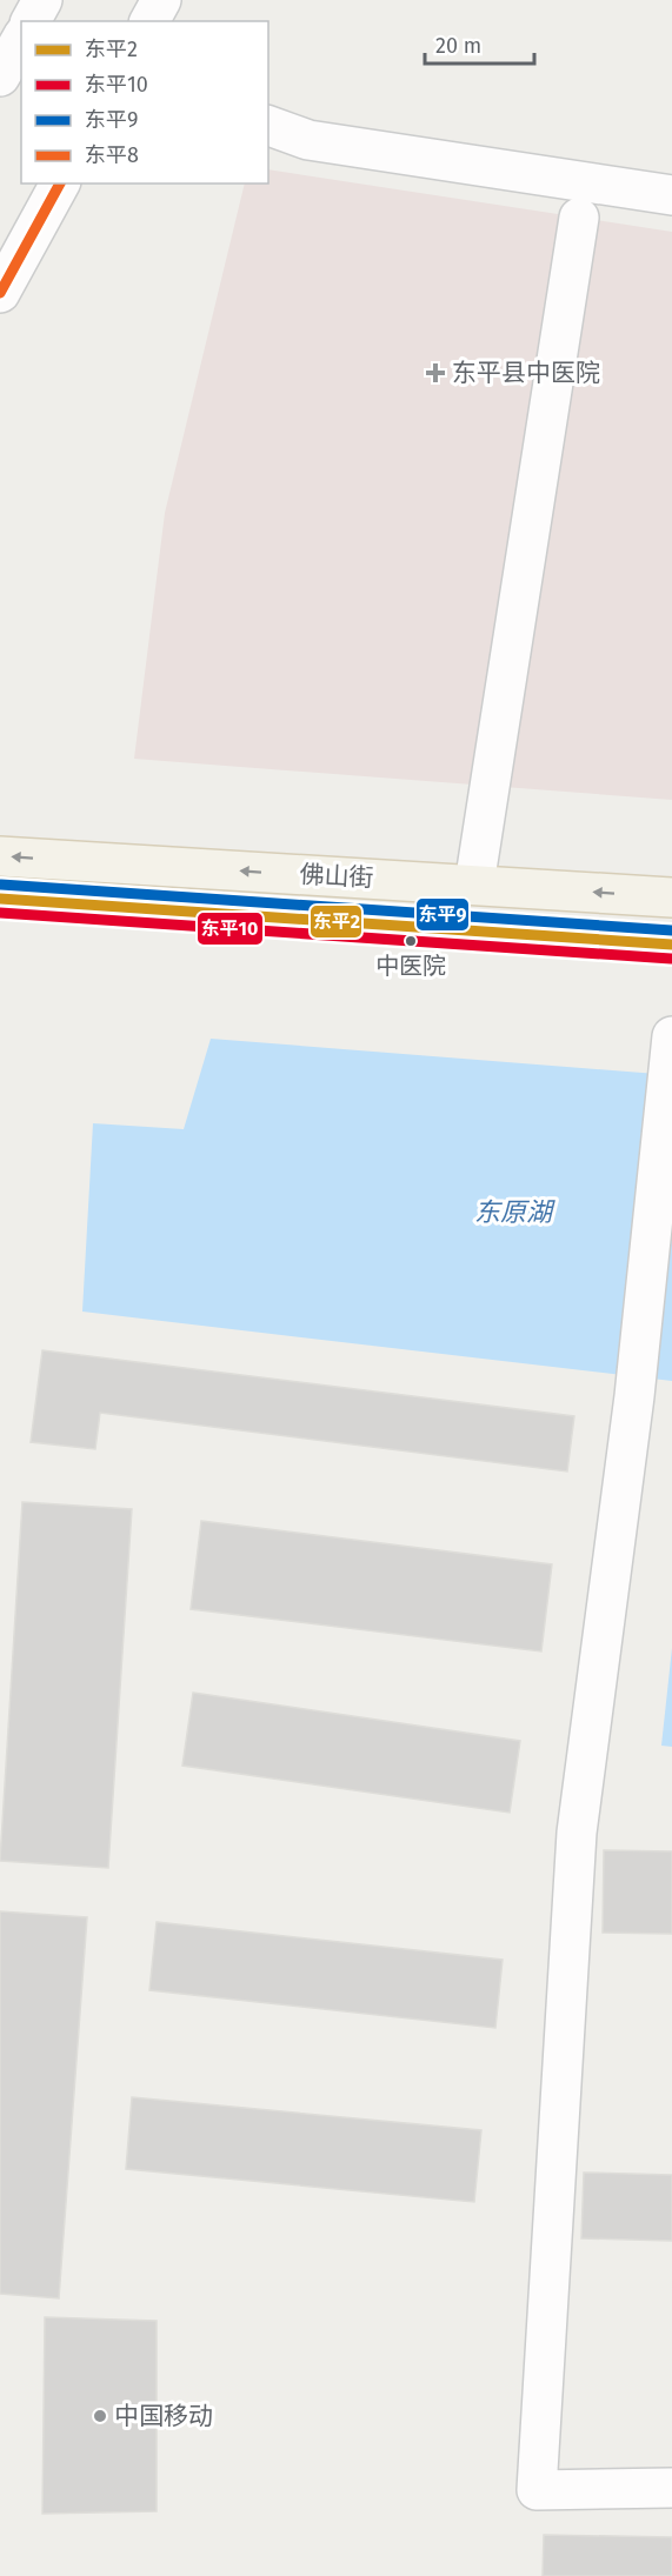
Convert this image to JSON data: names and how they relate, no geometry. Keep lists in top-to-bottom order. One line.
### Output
{"streets":{"main road":["佛山街"]},"water":["东原湖"],"places":{"health":["东平县中医院"],"other":["中医院","中国移动"]},"lines":["transit line 东平8","transit line 东平9","transit line 东平2","transit line 东平10"],"legend":["东平2","东平10","东平9","东平8"],"scale_bar":"20 m"}
